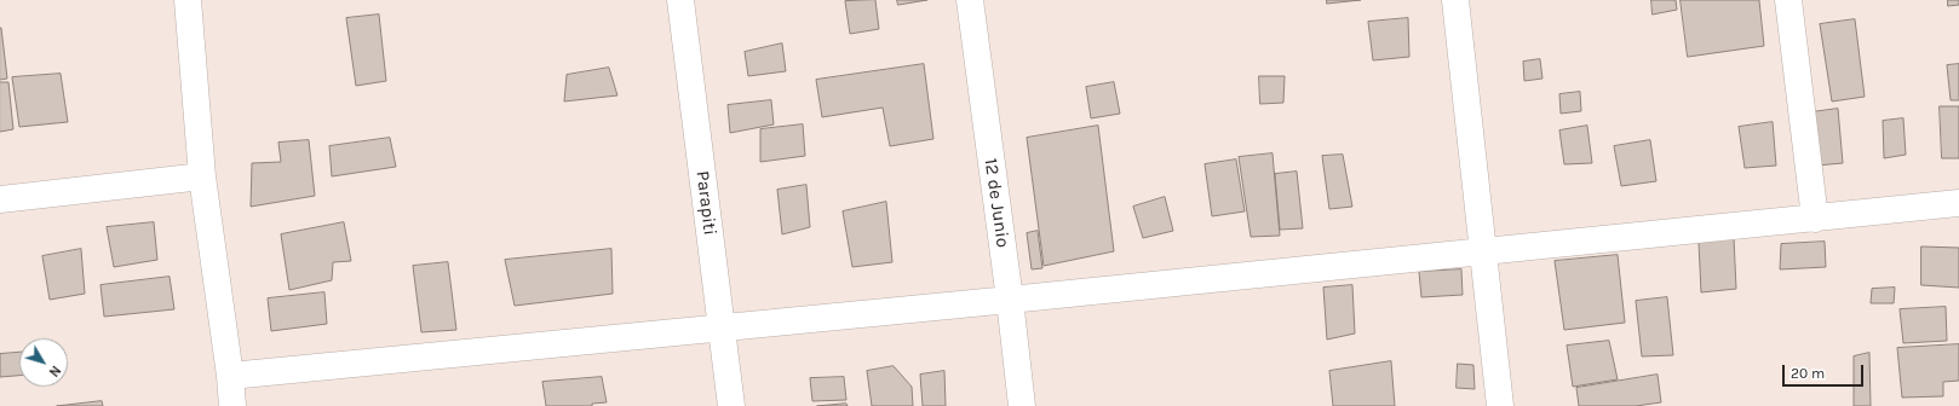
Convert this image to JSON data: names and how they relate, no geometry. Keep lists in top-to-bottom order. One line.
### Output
{"streets":{"street":["Parapiti","12 de Junio"]},"scale_bar":"20 m","north":"bottom right"}
